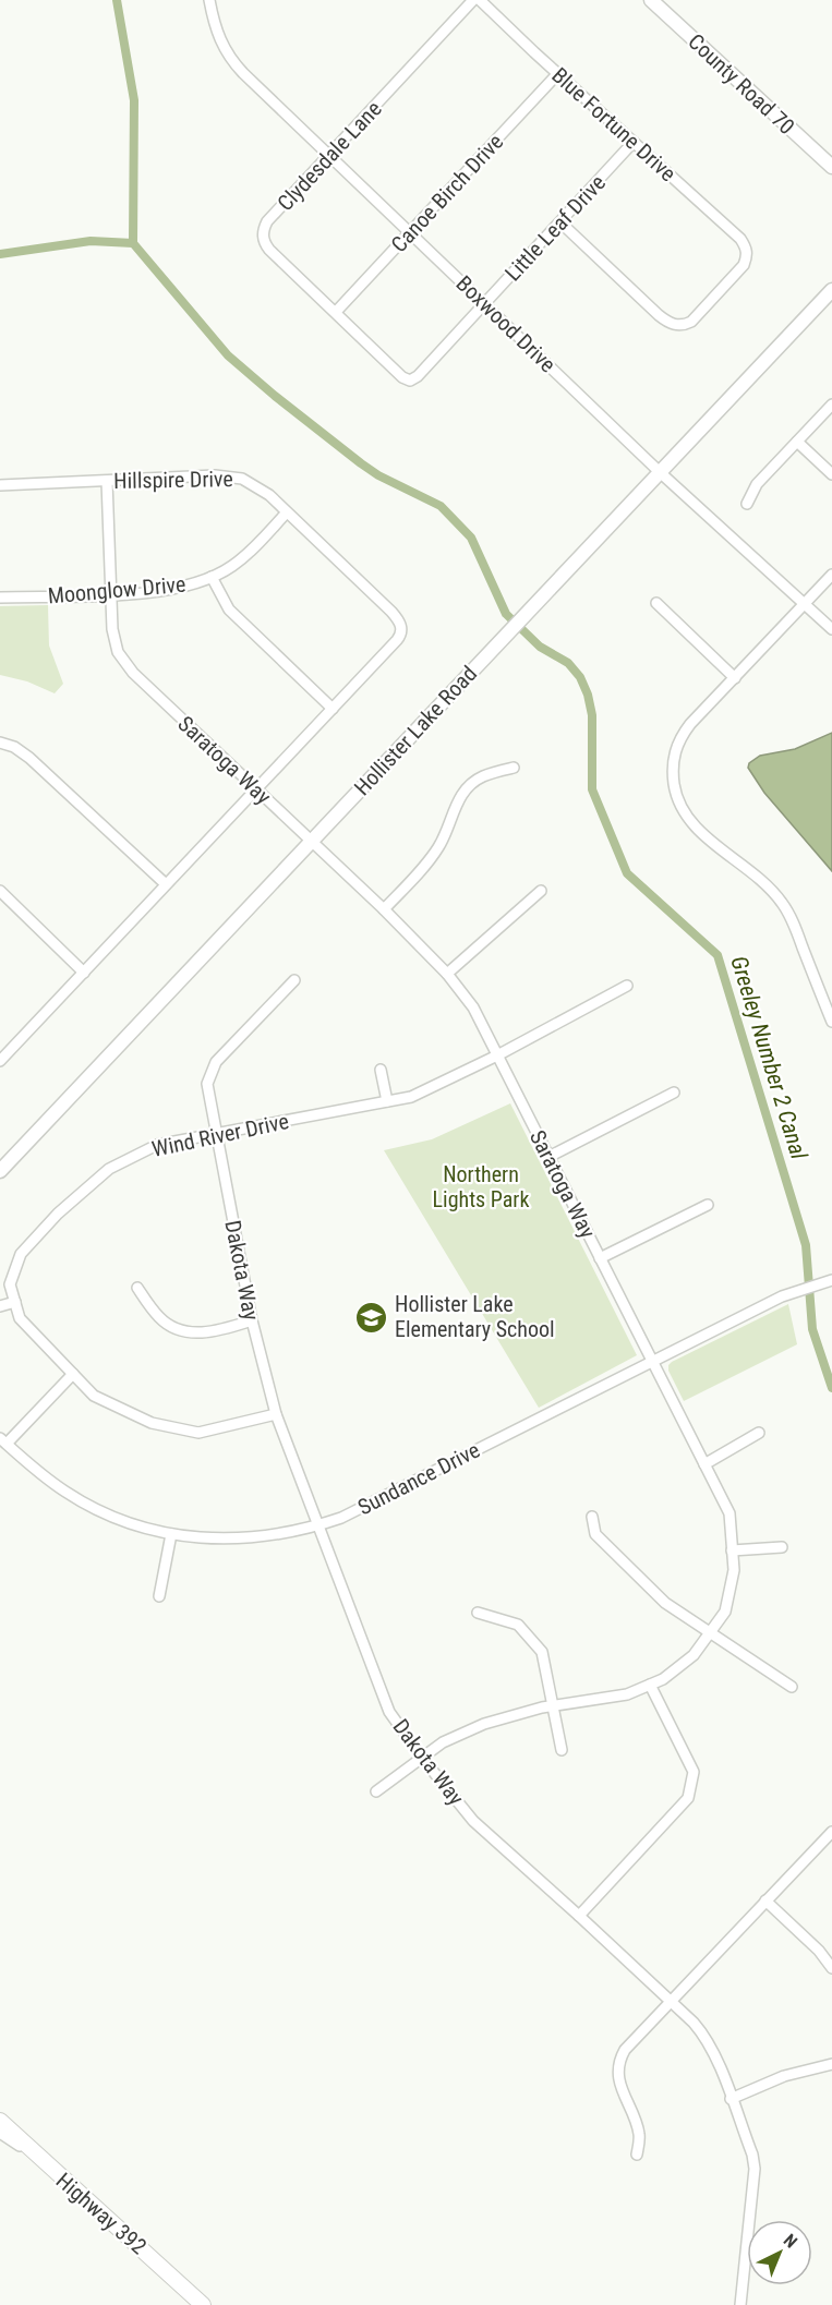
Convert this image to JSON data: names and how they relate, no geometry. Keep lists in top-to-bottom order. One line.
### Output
{"streets":{"main road":["Highway 392"],"street":["County Road 70","Blue Fortune Drive","Clydesdale Lane","Canoe Birch Drive","Little Leaf Drive","Boxwood Drive","Hillspire Drive","Moonglow Drive","Hollister Lake Road","Saratoga Way","Wind River Drive","Dakota Way","Sundance Drive"]},"crossings":[["Blue Fortune Drive","Canoe Birch Drive"],["Blue Fortune Drive","Little Leaf Drive"],["Clydesdale Lane","Canoe Birch Drive"],["Clydesdale Lane","Little Leaf Drive"],["Clydesdale Lane","Boxwood Drive"],["Canoe Birch Drive","Little Leaf Drive"],["Canoe Birch Drive","Boxwood Drive"],["Little Leaf Drive","Boxwood Drive"],["Boxwood Drive","Hollister Lake Road"],["Hillspire Drive","Moonglow Drive"],["Hillspire Drive","Saratoga Way"],["Moonglow Drive","Saratoga Way"],["Hollister Lake Road","Saratoga Way"],["Saratoga Way","Wind River Drive"],["Saratoga Way","Dakota Way"],["Saratoga Way","Sundance Drive"],["Wind River Drive","Dakota Way"],["Dakota Way","Sundance Drive"]],"water":["Greeley Number 2 Canal"],"parks":["Northern Lights Park"],"places":{"school or university":["Hollister Lake Elementary School"]},"north":"top right"}
